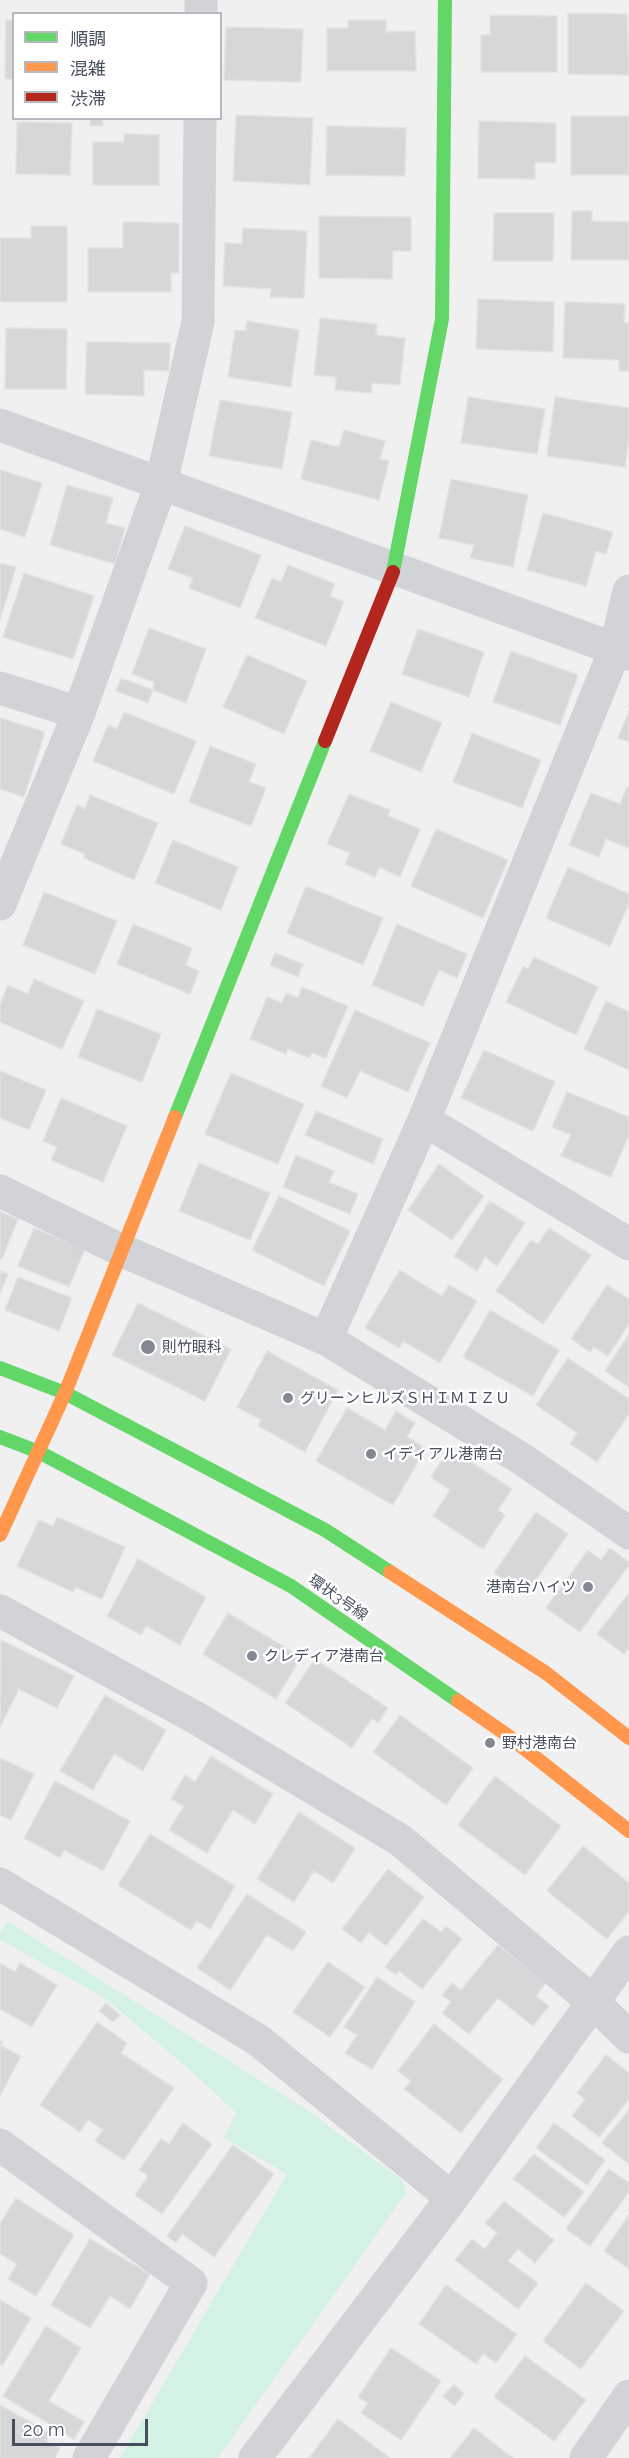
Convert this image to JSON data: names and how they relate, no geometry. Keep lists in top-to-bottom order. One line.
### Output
{"streets":{"street":["環状3号線"]},"places":["則竹眼科","グリーンヒルズＳＨＩＭＩＺＵ","イディアル港南台","港南台ハイツ","クレディア港南台","野村港南台"],"legend":["順調","混雑","渋滞"],"scale_bar":"20 m"}
